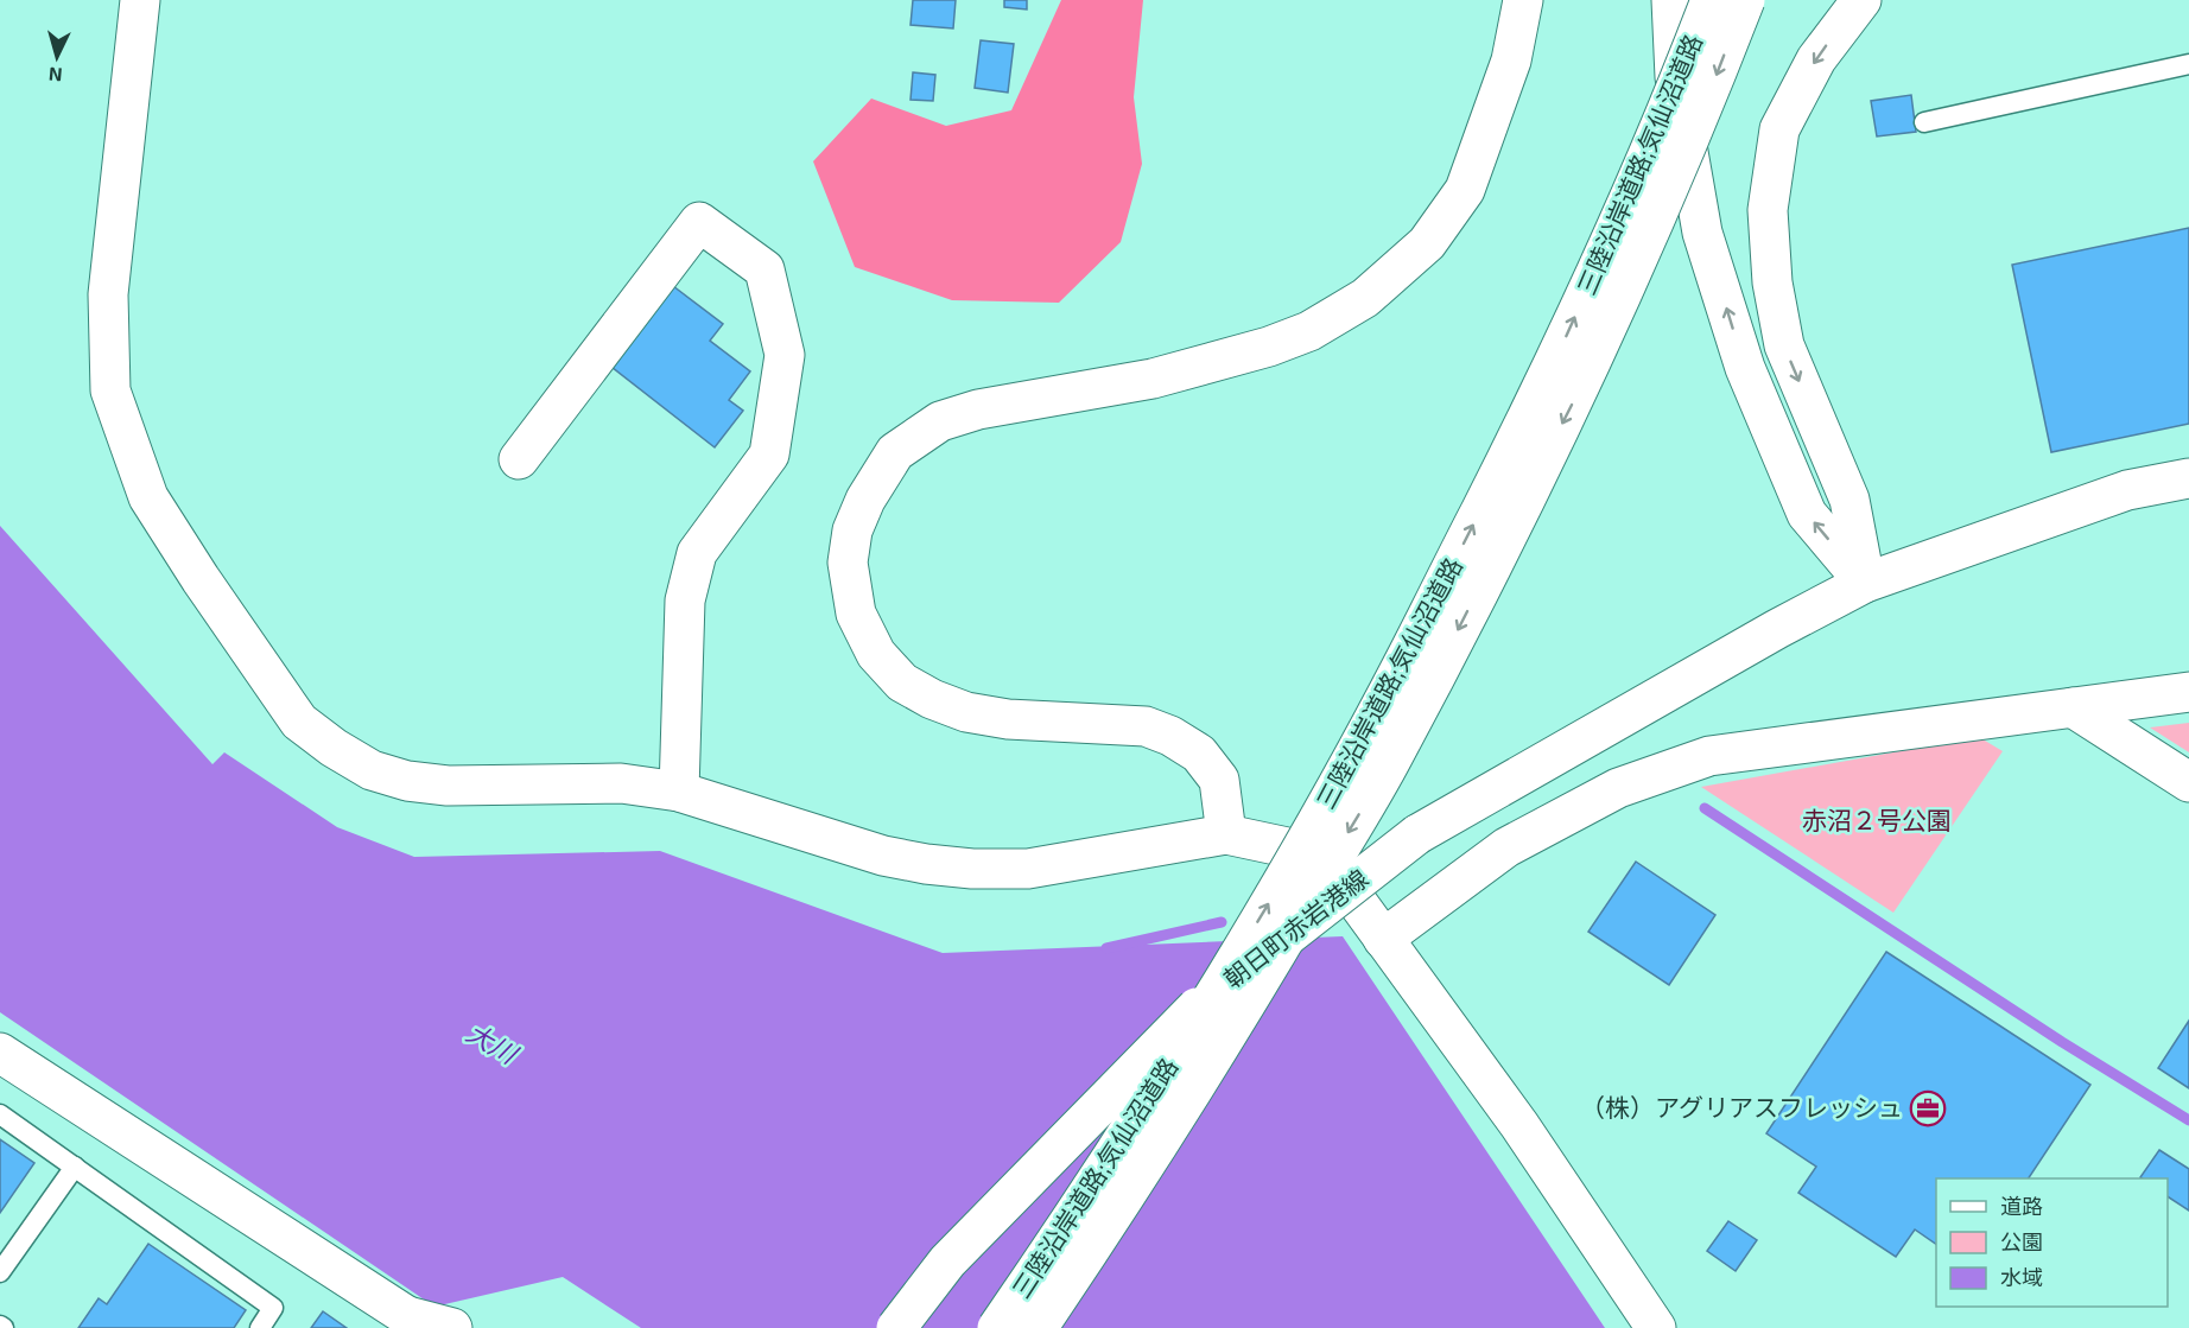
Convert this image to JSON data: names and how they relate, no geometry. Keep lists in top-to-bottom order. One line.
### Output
{"streets":{"main road":["三陸沿岸道路;気仙沼道路","朝日町赤岩港線"]},"water":["大川"],"parks":["赤沼２号公園"],"places":{"office":["（株）アグリアスフレッシュ"]},"legend":["道路","公園","水域"],"north":"bottom"}
